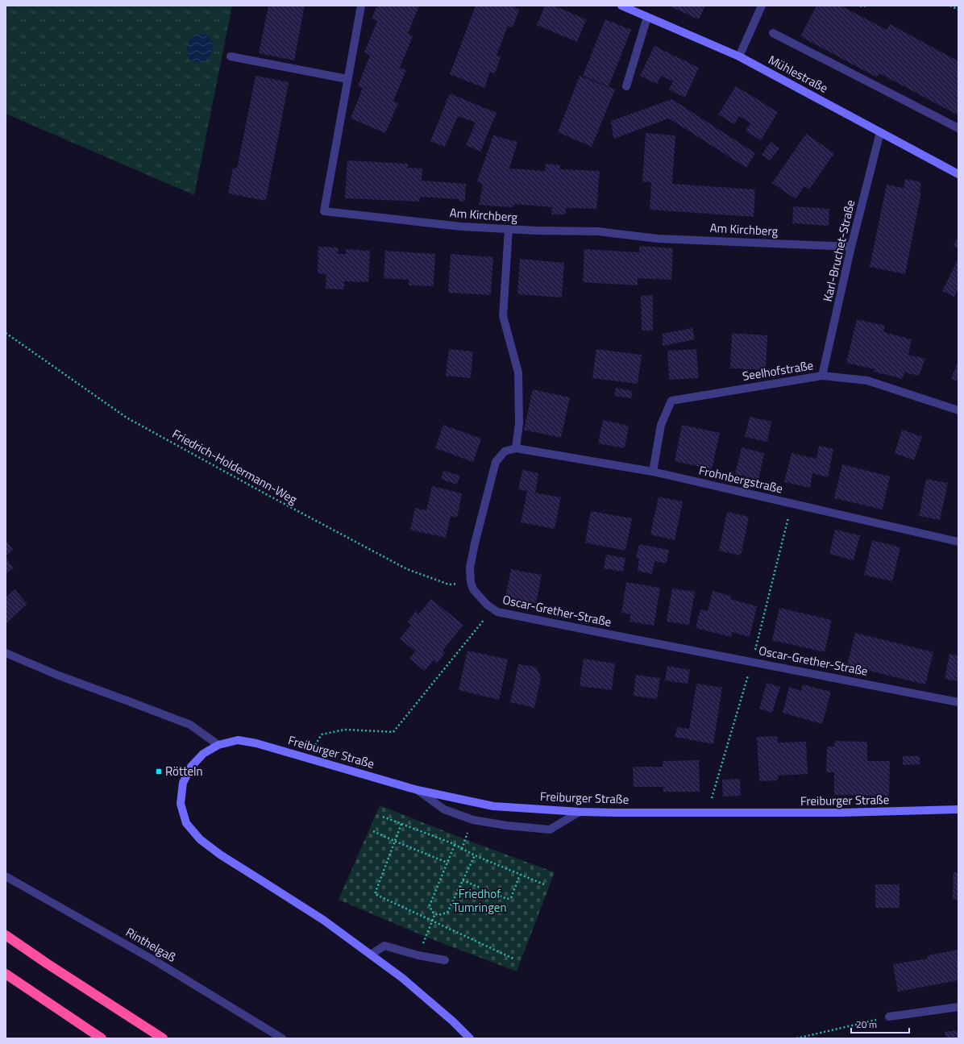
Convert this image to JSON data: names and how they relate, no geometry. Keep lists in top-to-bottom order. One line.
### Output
{"streets":{"street":["Mühlestraße","Am Kirchberg","Karl-Bruchet-Straße","Seelhofstraße","Frohnbergstraße","Oscar-Grether-Straße","Freiburger Straße","Rinthelgaß"],"path":["Friedrich-Holdermann-Weg"]},"crossings":[["Mühlestraße","Karl-Bruchet-Straße"],["Am Kirchberg","Karl-Bruchet-Straße"],["Karl-Bruchet-Straße","Seelhofstraße"],["Seelhofstraße","Frohnbergstraße"],["Friedrich-Holdermann-Weg","Oscar-Grether-Straße"],["Frohnbergstraße","Oscar-Grether-Straße"]],"parks":["Friedhof Tumringen"],"places":{"transit":["Rötteln"]},"scale_bar":"20 m"}
